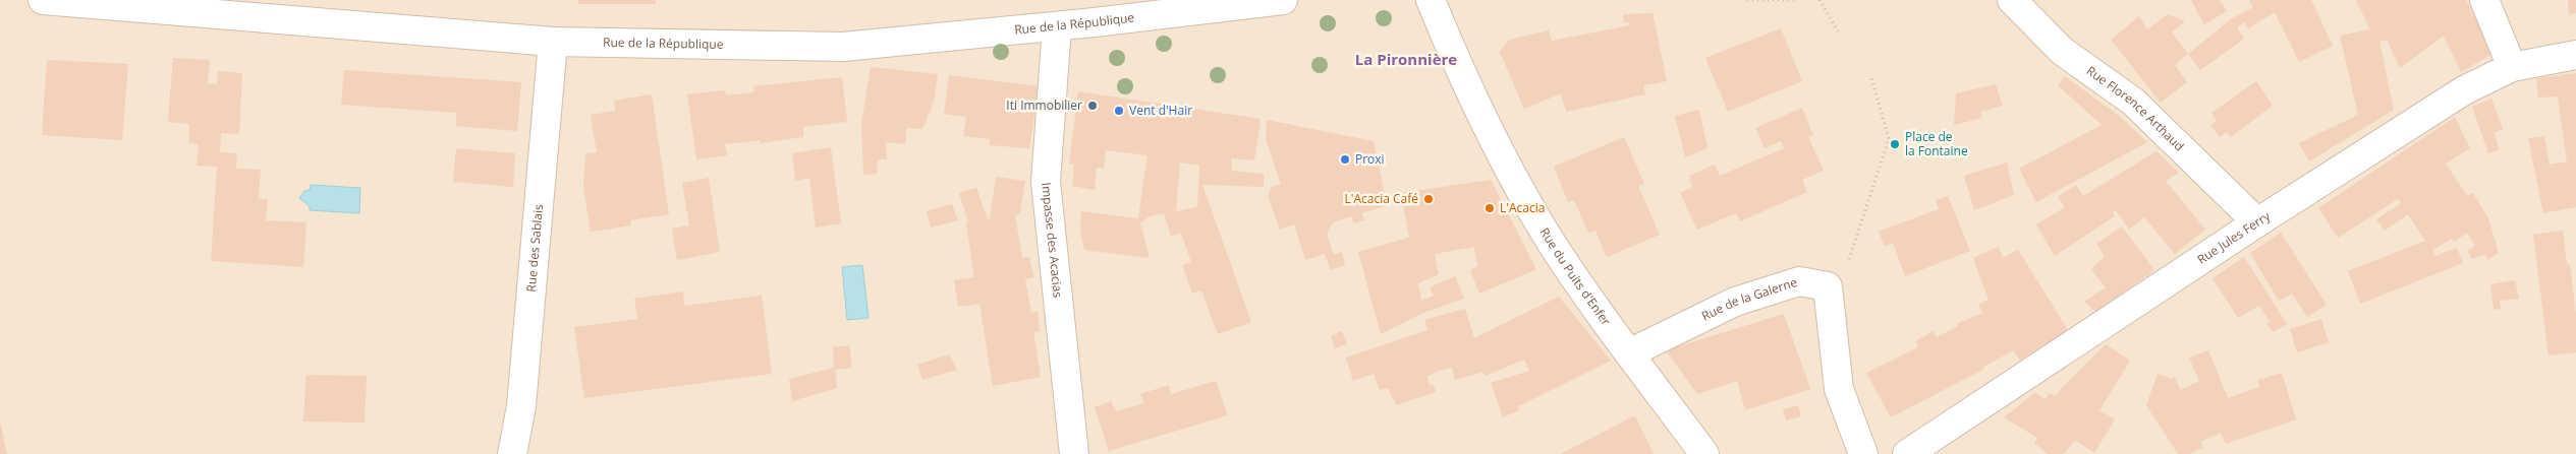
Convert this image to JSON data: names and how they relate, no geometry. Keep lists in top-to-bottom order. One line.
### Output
{"streets":{"street":["Rue de la République","Rue Florence Arthaud","Rue Jules Ferry","Impasse des Acacias","Rue des Sablais","Rue du Puits d'Enfer","Rue de la Galerne"]},"crossings":[["Rue de la République","Impasse des Acacias"],["Rue de la République","Rue des Sablais"],["Rue Florence Arthaud","Rue Jules Ferry"],["Rue du Puits d'Enfer","Rue de la Galerne"]],"districts":["La Pironnière"],"places":["Iti Immobilier","Vent d'Hair","Place de la Fontaine","Proxi","L'Acacia Café","L'Acacia"]}
